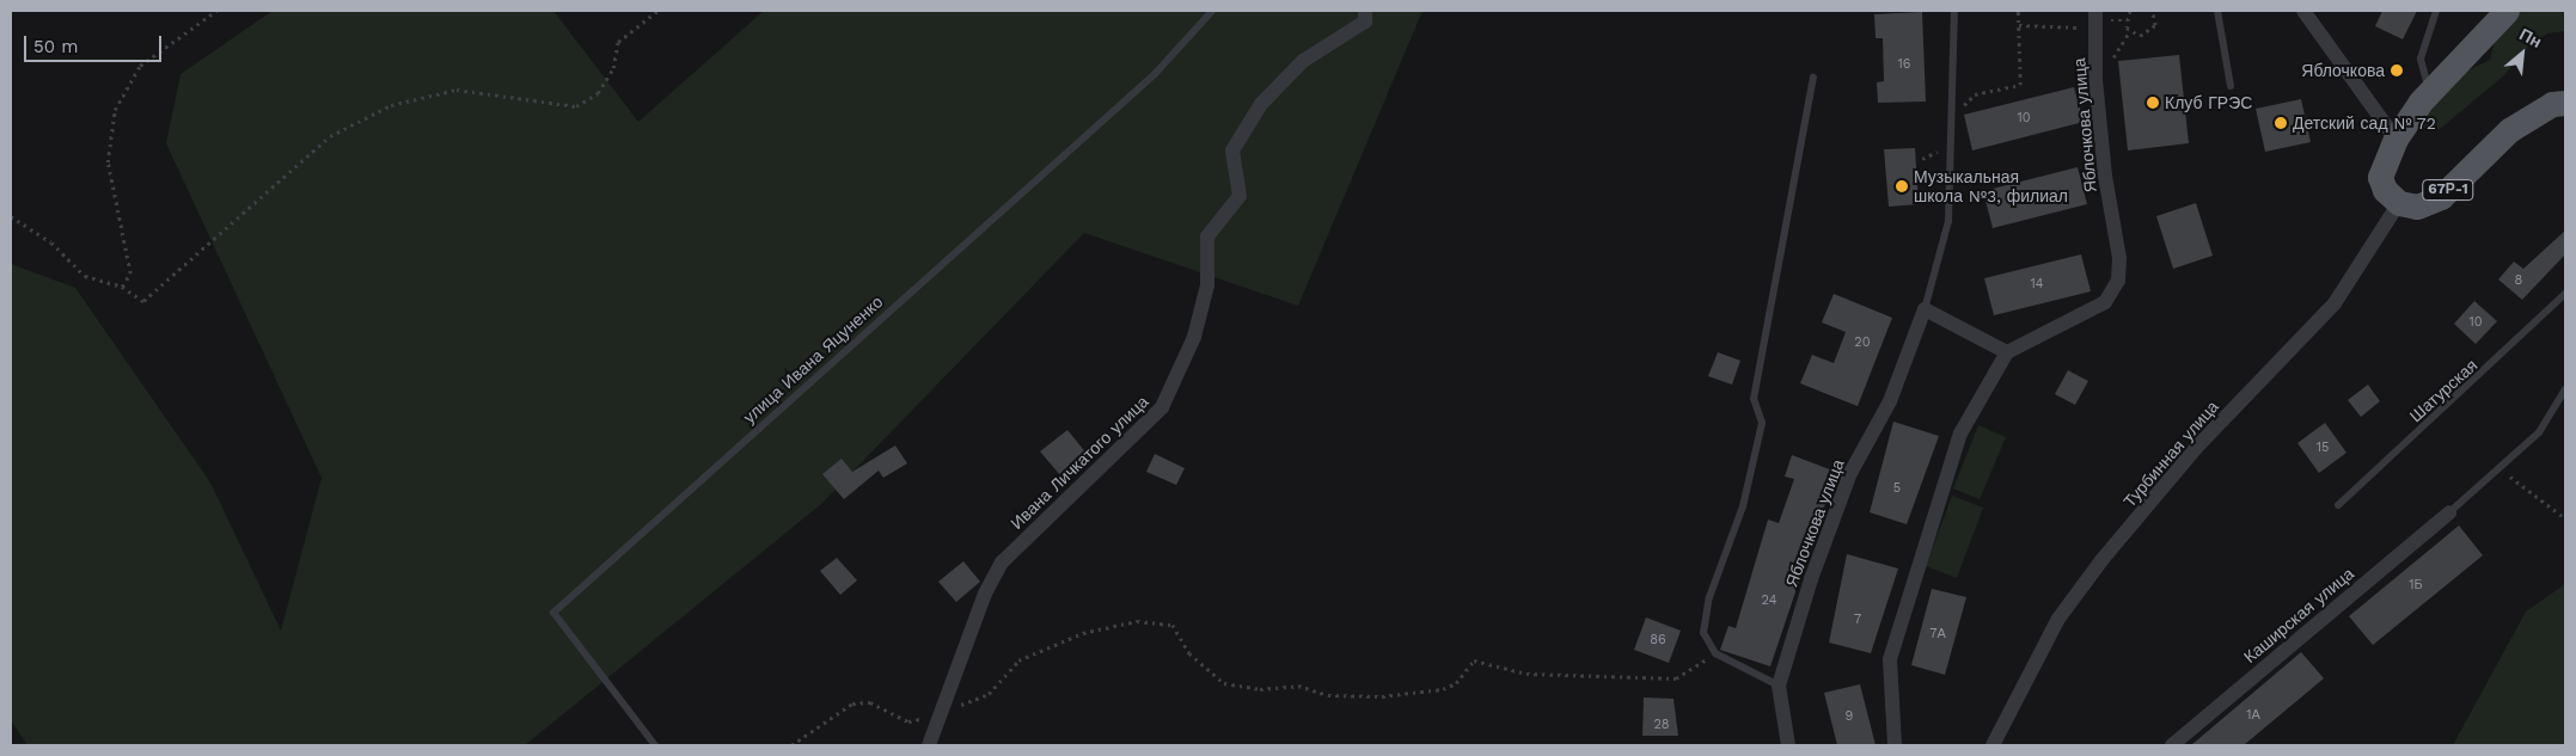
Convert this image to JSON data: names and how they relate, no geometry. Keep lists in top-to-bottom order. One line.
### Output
{"streets":{"main road":["67Р-1"],"street":["Яблочкова улица","Турбинная улица","Ивана Личкатого улица","Каширская улица"],"lane":["улица Ивана Яцуненко","Шатурская"]},"crossings":[["67Р-1","Турбинная улица"]],"places":["Яблочкова","Клуб ГРЭС","Детский сад № 72","Музыкальная школа №3, филиал"],"house_numbers":["16","10","8","14","10","20","15","5","1Б","24","7","7А","86","1А","9","28"],"scale_bar":"50 m","north":"top right"}
